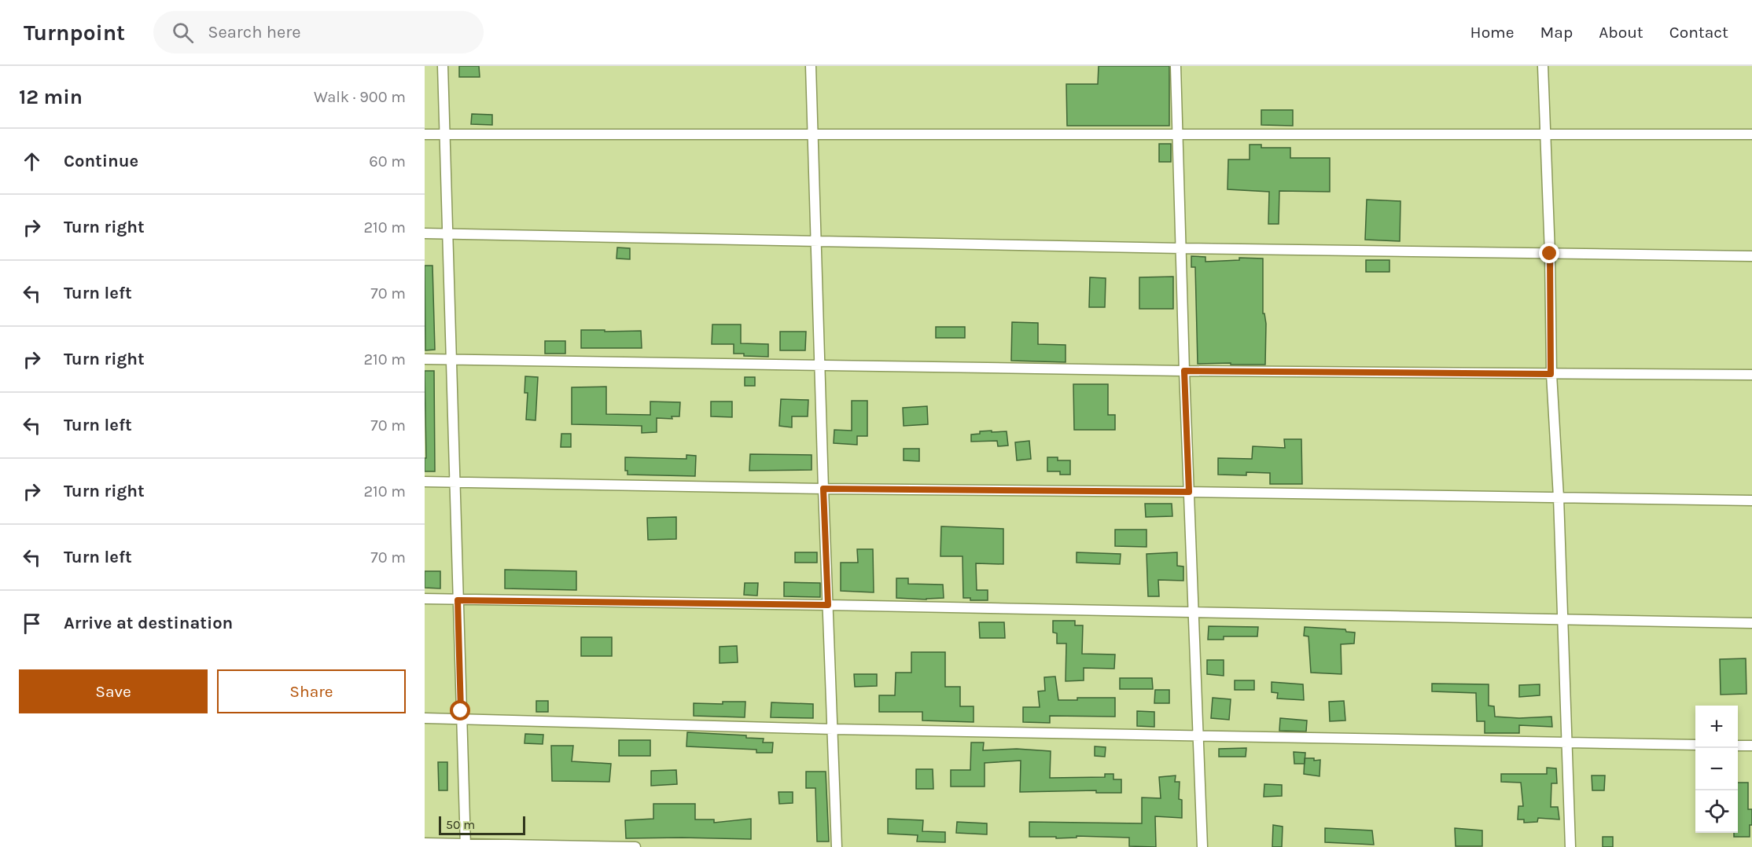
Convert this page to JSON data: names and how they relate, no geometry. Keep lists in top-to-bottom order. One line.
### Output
{"scale_bar":"50 m","page":{"header":"Turnpoint","search":"Search here","nav":["Home","Map","About","Contact"],"heading":["12 min","Walk · 900 m"],"list":[["Continue","60 m"],["Turn right","210 m"],["Turn left","70 m"],["Turn right","210 m"],["Turn left","70 m"],["Turn right","210 m"],["Turn left","70 m"],"Arrive at destination"],"buttons":["Save","Share"],"map_buttons":["+","−"],"scale":"50 m"}}
